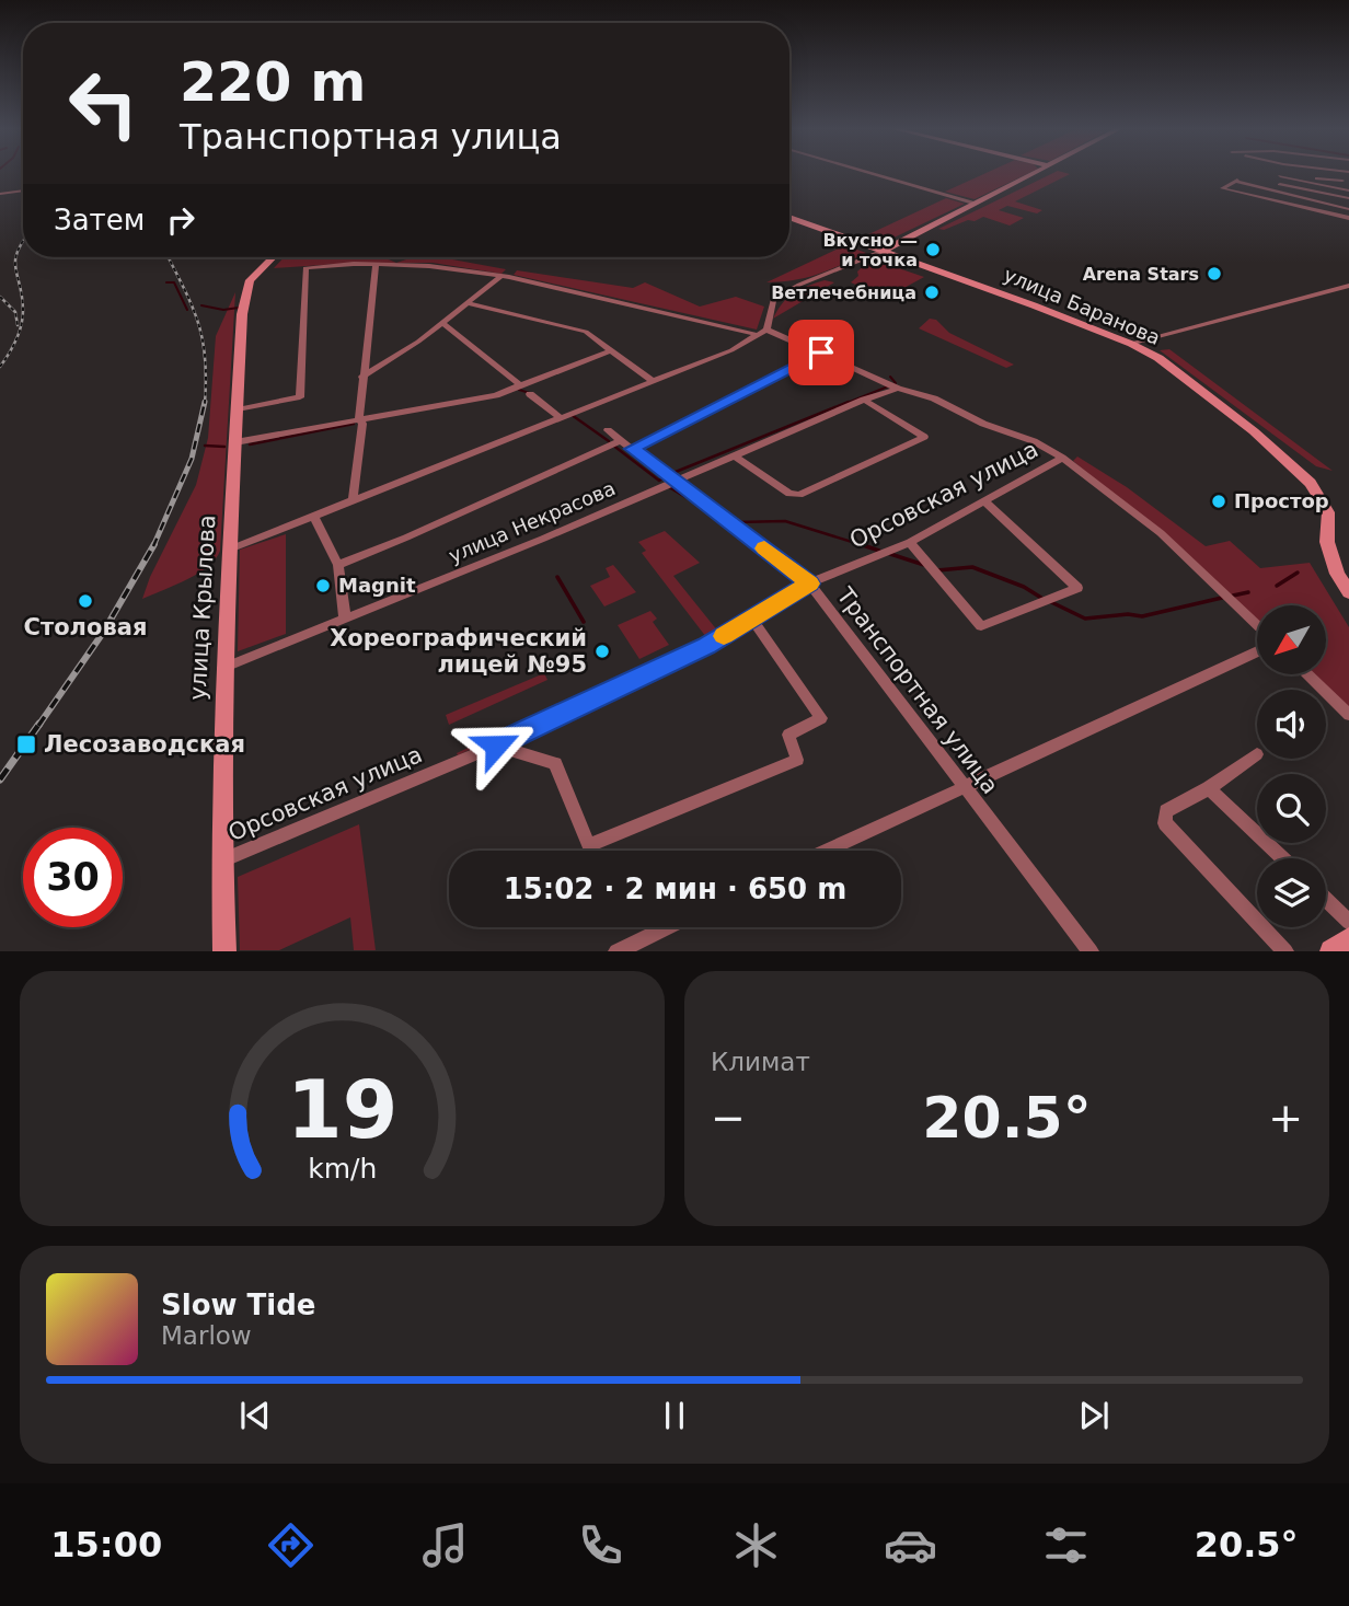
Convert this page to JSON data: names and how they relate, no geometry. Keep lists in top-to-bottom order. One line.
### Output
{"streets":{"main road":["улица Баранова","улица Крылова"],"street":["Орсовская улица","улица Некрасова","Транспортная улица"]},"crossings":[["Орсовская улица","улица Крылова"],["Орсовская улица","Транспортная улица"],["улица Некрасова","улица Крылова"],["улица Некрасова","Транспортная улица"]],"places":{"other":["Вкусно — и точка","Arena Stars","Ветлечебница","Простор","Magnit","Столовая","Хореографический лицей №95"],"transit":["Лесозаводская"]},"north":"bottom left","page":{"turn":["220 m","Транспортная улица"],"then":"Затем","limit":"30","trip":"15:02 · 2 мин · 650 m","tile":"Климат","heat":["−","20.5°","+"],"song":["Slow Tide","Marlow"],"tabs":["15:00","20.5°"],"gauge":["19","km/h"]}}
